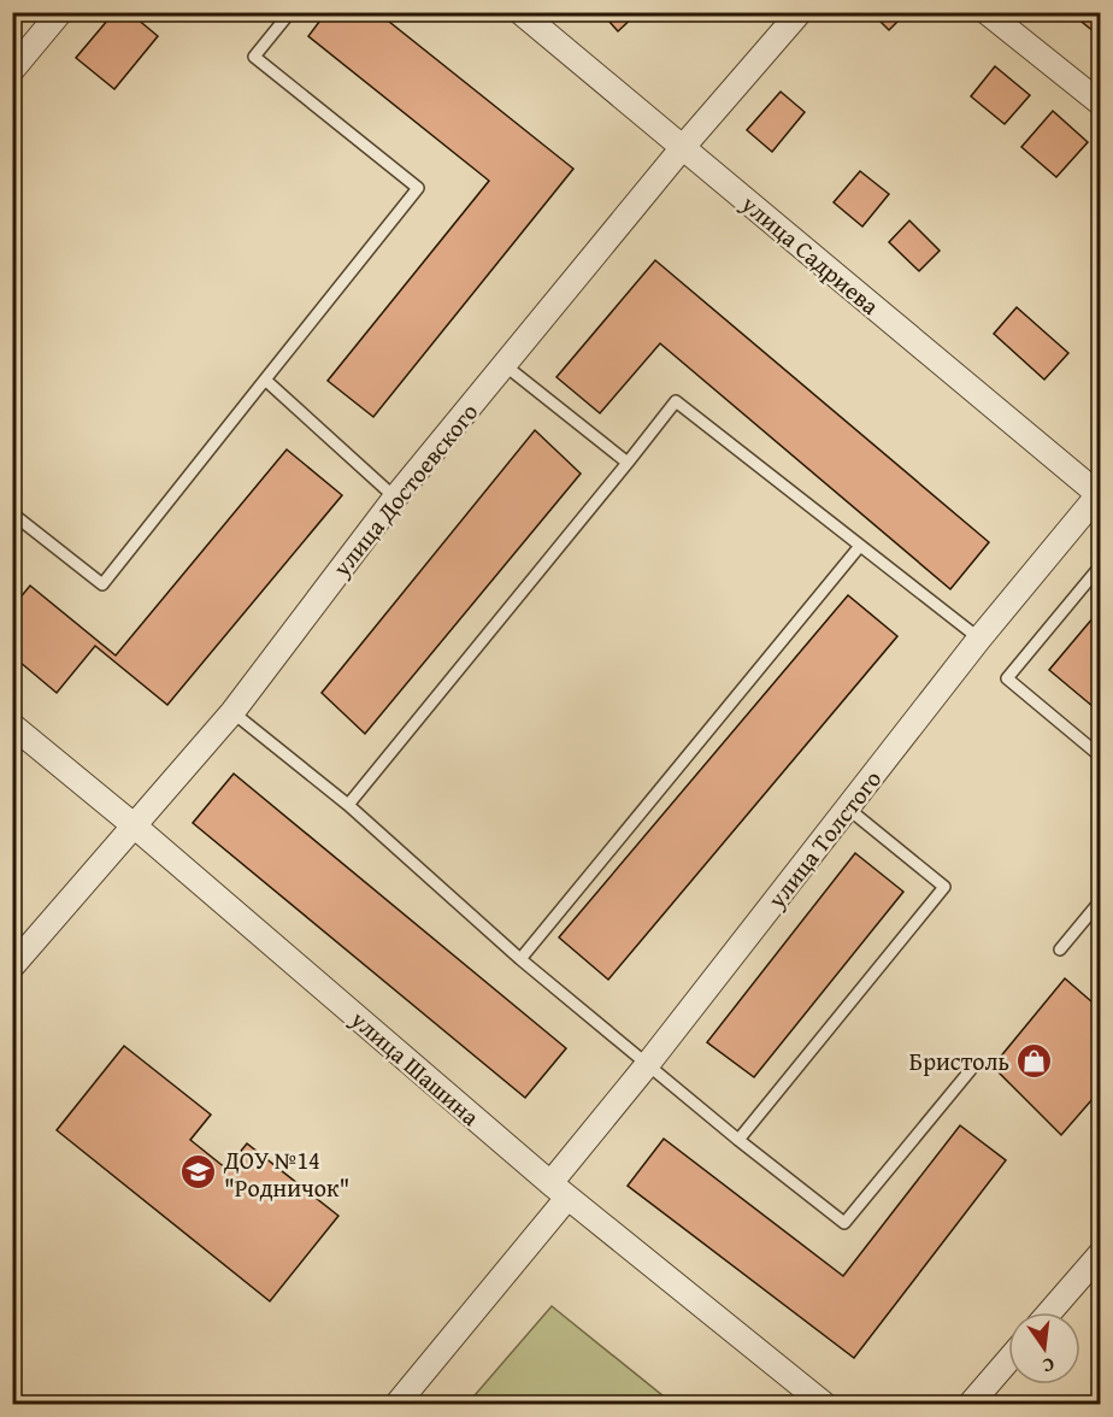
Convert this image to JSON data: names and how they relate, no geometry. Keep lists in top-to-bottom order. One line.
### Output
{"streets":{"street":["улица Садриева","улица Достоевского","улица Толстого","улица Шашина"]},"crossings":[["улица Садриева","улица Достоевского"],["улица Садриева","улица Толстого"],["улица Достоевского","улица Шашина"],["улица Толстого","улица Шашина"]],"places":{"shop":["Бристоль"],"school or university":["ДОУ №14 \"Родничок\""]},"north":"bottom"}
